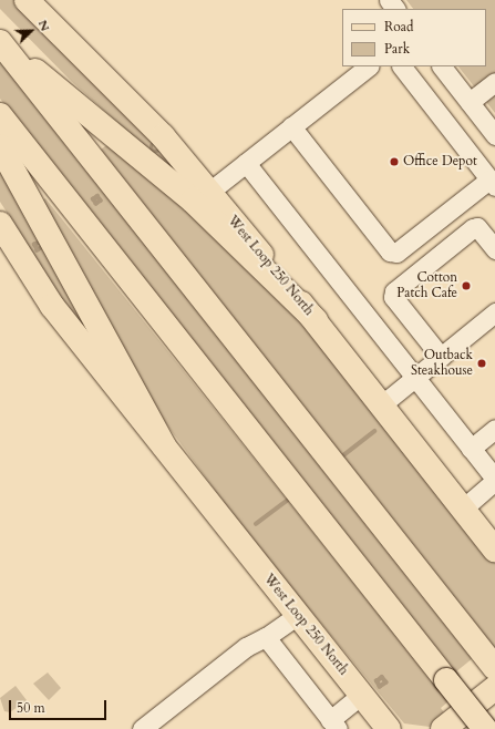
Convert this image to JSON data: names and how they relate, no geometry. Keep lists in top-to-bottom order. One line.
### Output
{"streets":{"main road":["West Loop 250 North"]},"places":["Office Depot","Cotton Patch Cafe","Outback Steakhouse"],"legend":["Road","Park"],"scale_bar":"50 m","north":"top right"}
